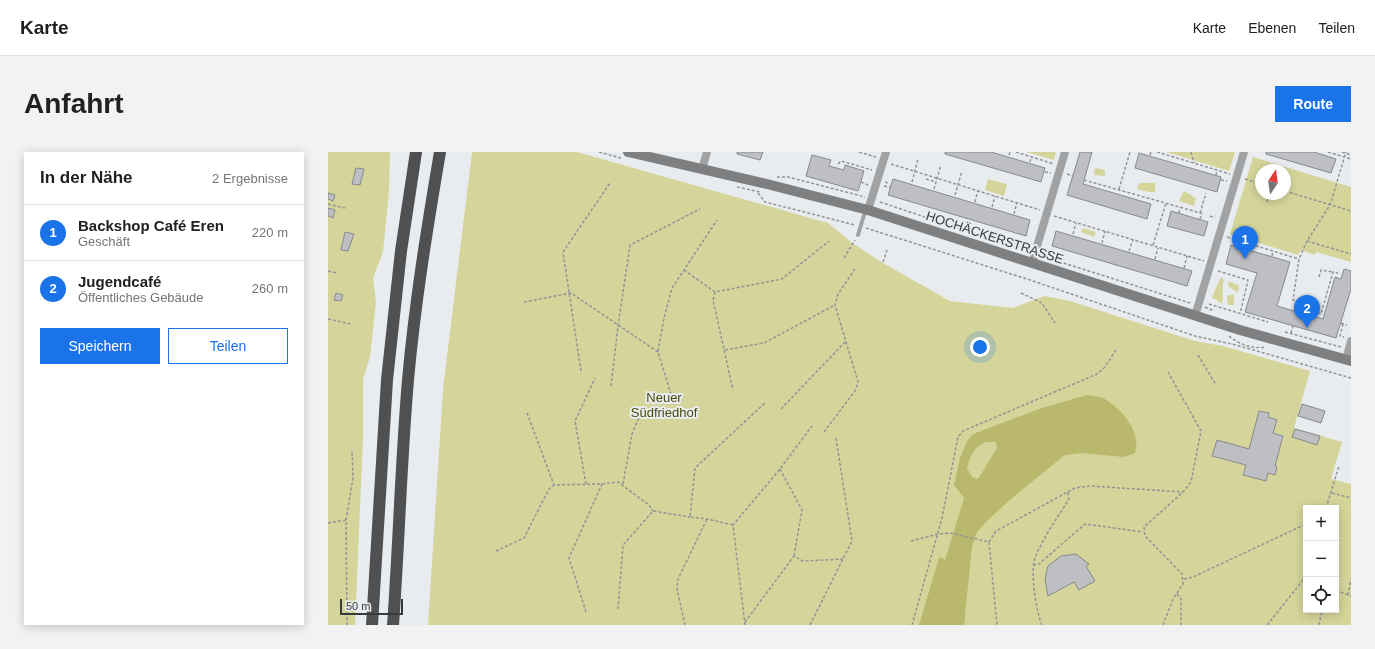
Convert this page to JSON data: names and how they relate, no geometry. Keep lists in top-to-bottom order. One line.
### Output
{"streets":{"street":["HOCHÄCKERSTRASSE"]},"parks":["Neuer Südfriedhof"],"scale_bar":"50 m","north":"top","page":{"header":"Karte","nav":["Karte","Ebenen","Teilen"],"buttons":["Route",["Speichern","Teilen"]],"title":"Anfahrt","heading":["In der Nähe","2 Ergebnisse"],"list":[{"mark":"1","name":"Backshop Café Eren","note":"Geschäft","value":"220 m"},{"mark":"2","name":"Jugendcafé","note":"Öffentliches Gebäude","value":"260 m"}],"pins":["1","2"],"map_buttons":["+","−"],"scale":"50 m"}}
